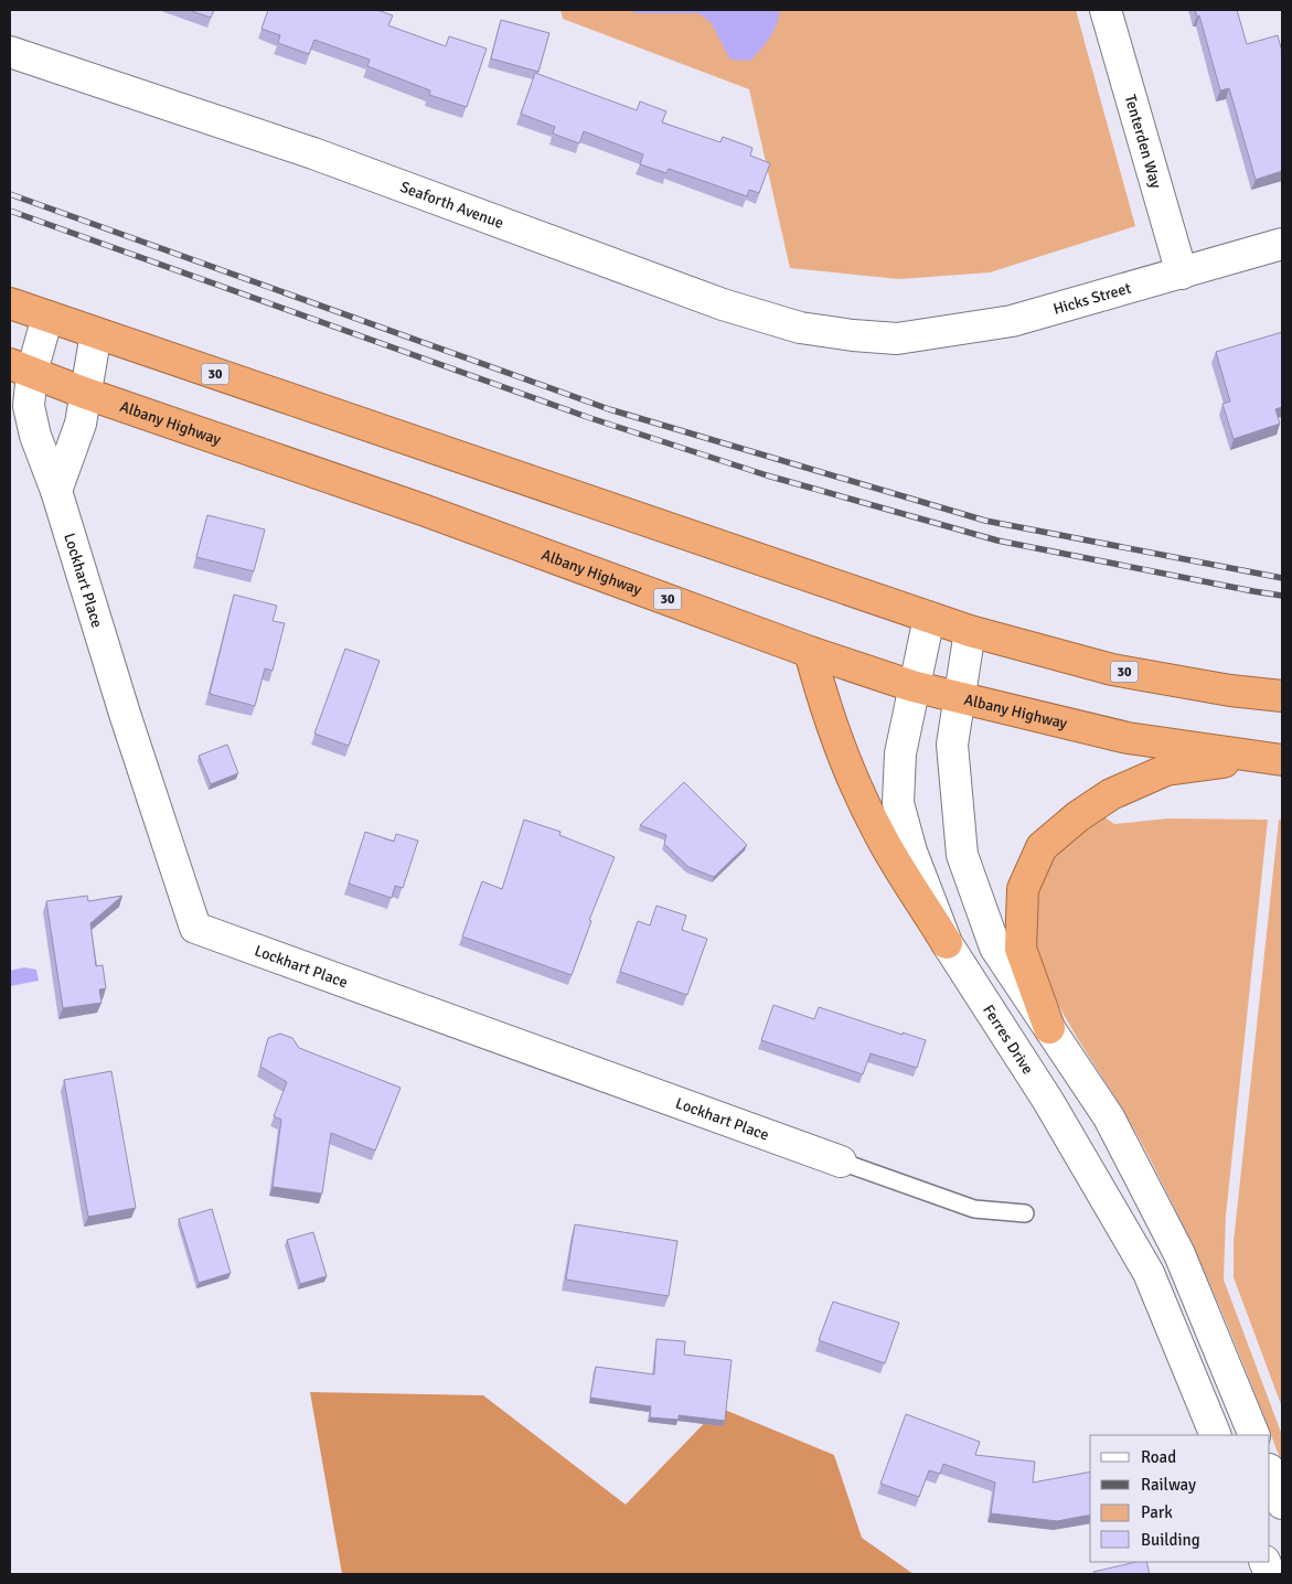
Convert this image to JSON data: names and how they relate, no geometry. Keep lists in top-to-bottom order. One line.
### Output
{"streets":{"highway":["30","Albany Highway"],"street":["Tenterden Way","Seaforth Avenue","Hicks Street","Lockhart Place","Ferres Drive"]},"crossings":[["Tenterden Way","Hicks Street"],["Seaforth Avenue","Hicks Street"],["30","Lockhart Place"],["30","Ferres Drive"],["Albany Highway","Lockhart Place"],["Albany Highway","Ferres Drive"]],"legend":["Road","Railway","Park","Building"]}
